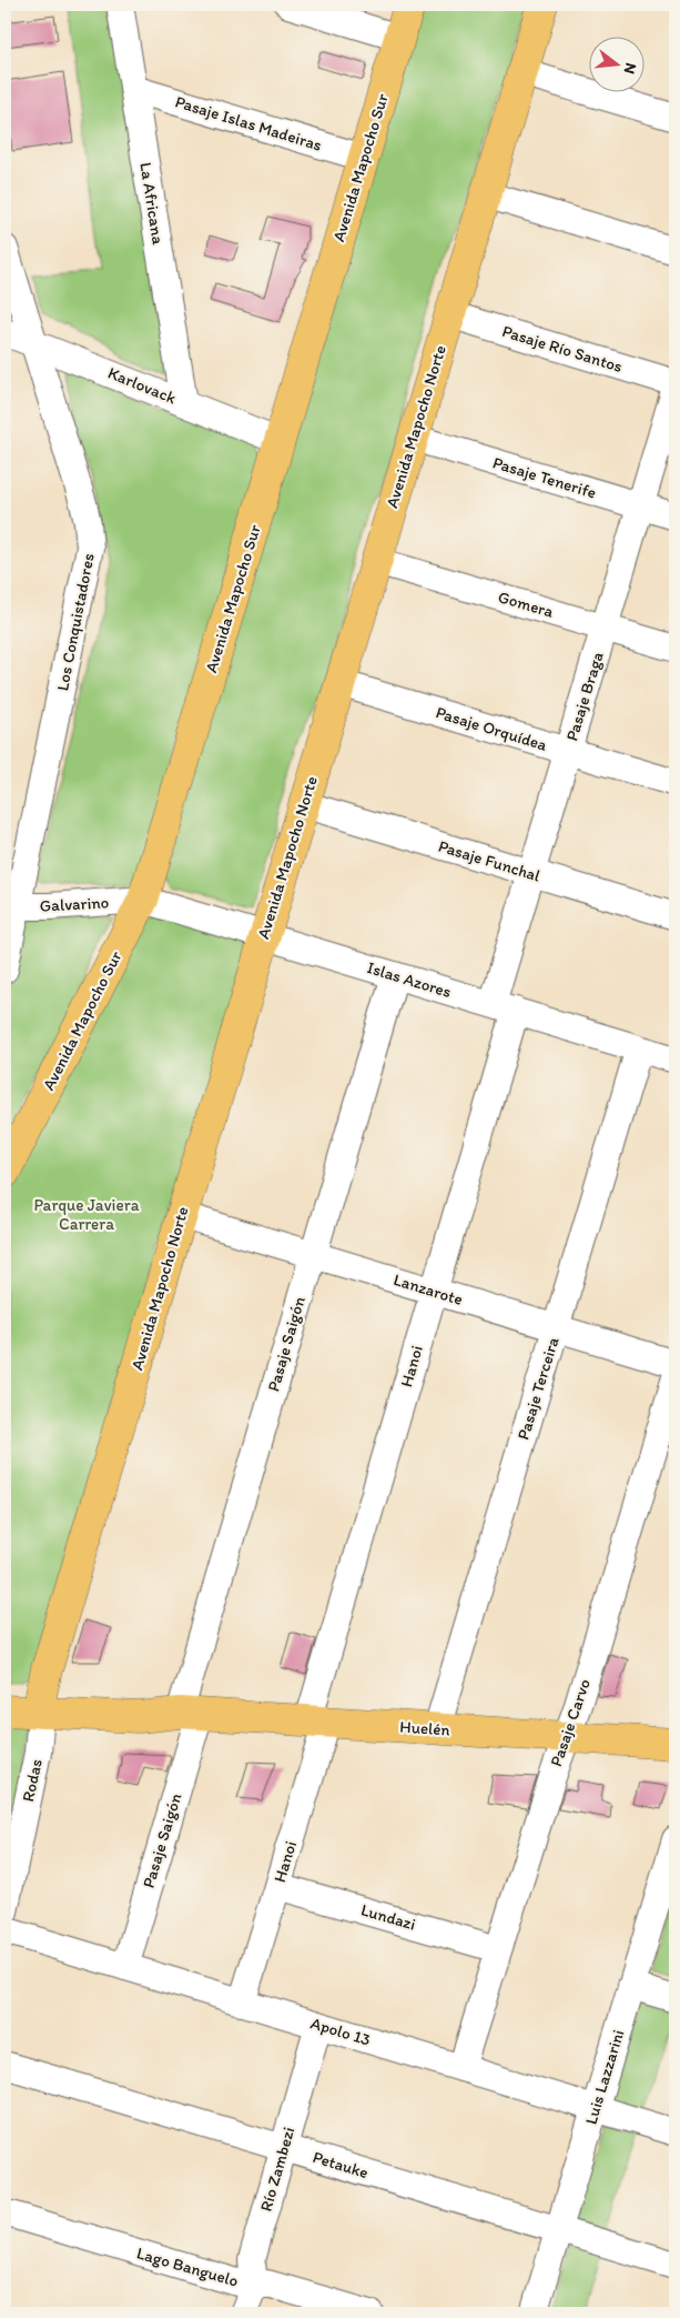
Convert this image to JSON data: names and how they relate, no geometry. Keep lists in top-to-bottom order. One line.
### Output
{"streets":{"main road":["Avenida Mapocho Sur","Avenida Mapocho Norte","Huelén"],"street":["Pasaje Islas Madeiras","La Africana","Pasaje Río Santos","Karlovack","Pasaje Tenerife","Gomera","Los Conquistadores","Pasaje Braga","Pasaje Orquídea","Pasaje Funchal","Galvarino","Islas Azores","Lanzarote","Pasaje Saigón","Hanoi","Pasaje Terceira","Pasaje Carvo","Rodas","Lundazi","Apolo 13","Luis Lazzarini","Petauke","Río Zambezi","Lago Banguelo"]},"crossings":[["Pasaje Islas Madeiras","Avenida Mapocho Sur"],["Pasaje Islas Madeiras","La Africana"],["Avenida Mapocho Sur","Karlovack"],["Avenida Mapocho Sur","Galvarino"],["Avenida Mapocho Sur","Islas Azores"],["La Africana","Karlovack"],["Pasaje Río Santos","Avenida Mapocho Norte"],["Karlovack","Los Conquistadores"],["Avenida Mapocho Norte","Pasaje Tenerife"],["Avenida Mapocho Norte","Gomera"],["Avenida Mapocho Norte","Pasaje Orquídea"],["Avenida Mapocho Norte","Pasaje Funchal"],["Avenida Mapocho Norte","Islas Azores"],["Avenida Mapocho Norte","Lanzarote"],["Avenida Mapocho Norte","Huelén"],["Avenida Mapocho Norte","Rodas"],["Pasaje Tenerife","Pasaje Braga"],["Gomera","Pasaje Braga"],["Los Conquistadores","Galvarino"],["Pasaje Braga","Pasaje Orquídea"],["Pasaje Braga","Pasaje Funchal"],["Pasaje Braga","Islas Azores"],["Pasaje Braga","Hanoi"],["Galvarino","Islas Azores"],["Islas Azores","Pasaje Saigón"],["Islas Azores","Hanoi"],["Islas Azores","Pasaje Terceira"],["Lanzarote","Pasaje Saigón"],["Lanzarote","Hanoi"],["Lanzarote","Pasaje Terceira"],["Pasaje Saigón","Huelén"],["Pasaje Saigón","Apolo 13"],["Hanoi","Huelén"],["Hanoi","Lundazi"],["Hanoi","Apolo 13"],["Pasaje Terceira","Huelén"],["Pasaje Carvo","Huelén"],["Pasaje Carvo","Lundazi"],["Pasaje Carvo","Apolo 13"],["Huelén","Rodas"],["Apolo 13","Luis Lazzarini"],["Apolo 13","Río Zambezi"],["Luis Lazzarini","Petauke"],["Petauke","Río Zambezi"],["Río Zambezi","Lago Banguelo"]],"parks":["Parque Javiera Carrera"],"north":"right"}
